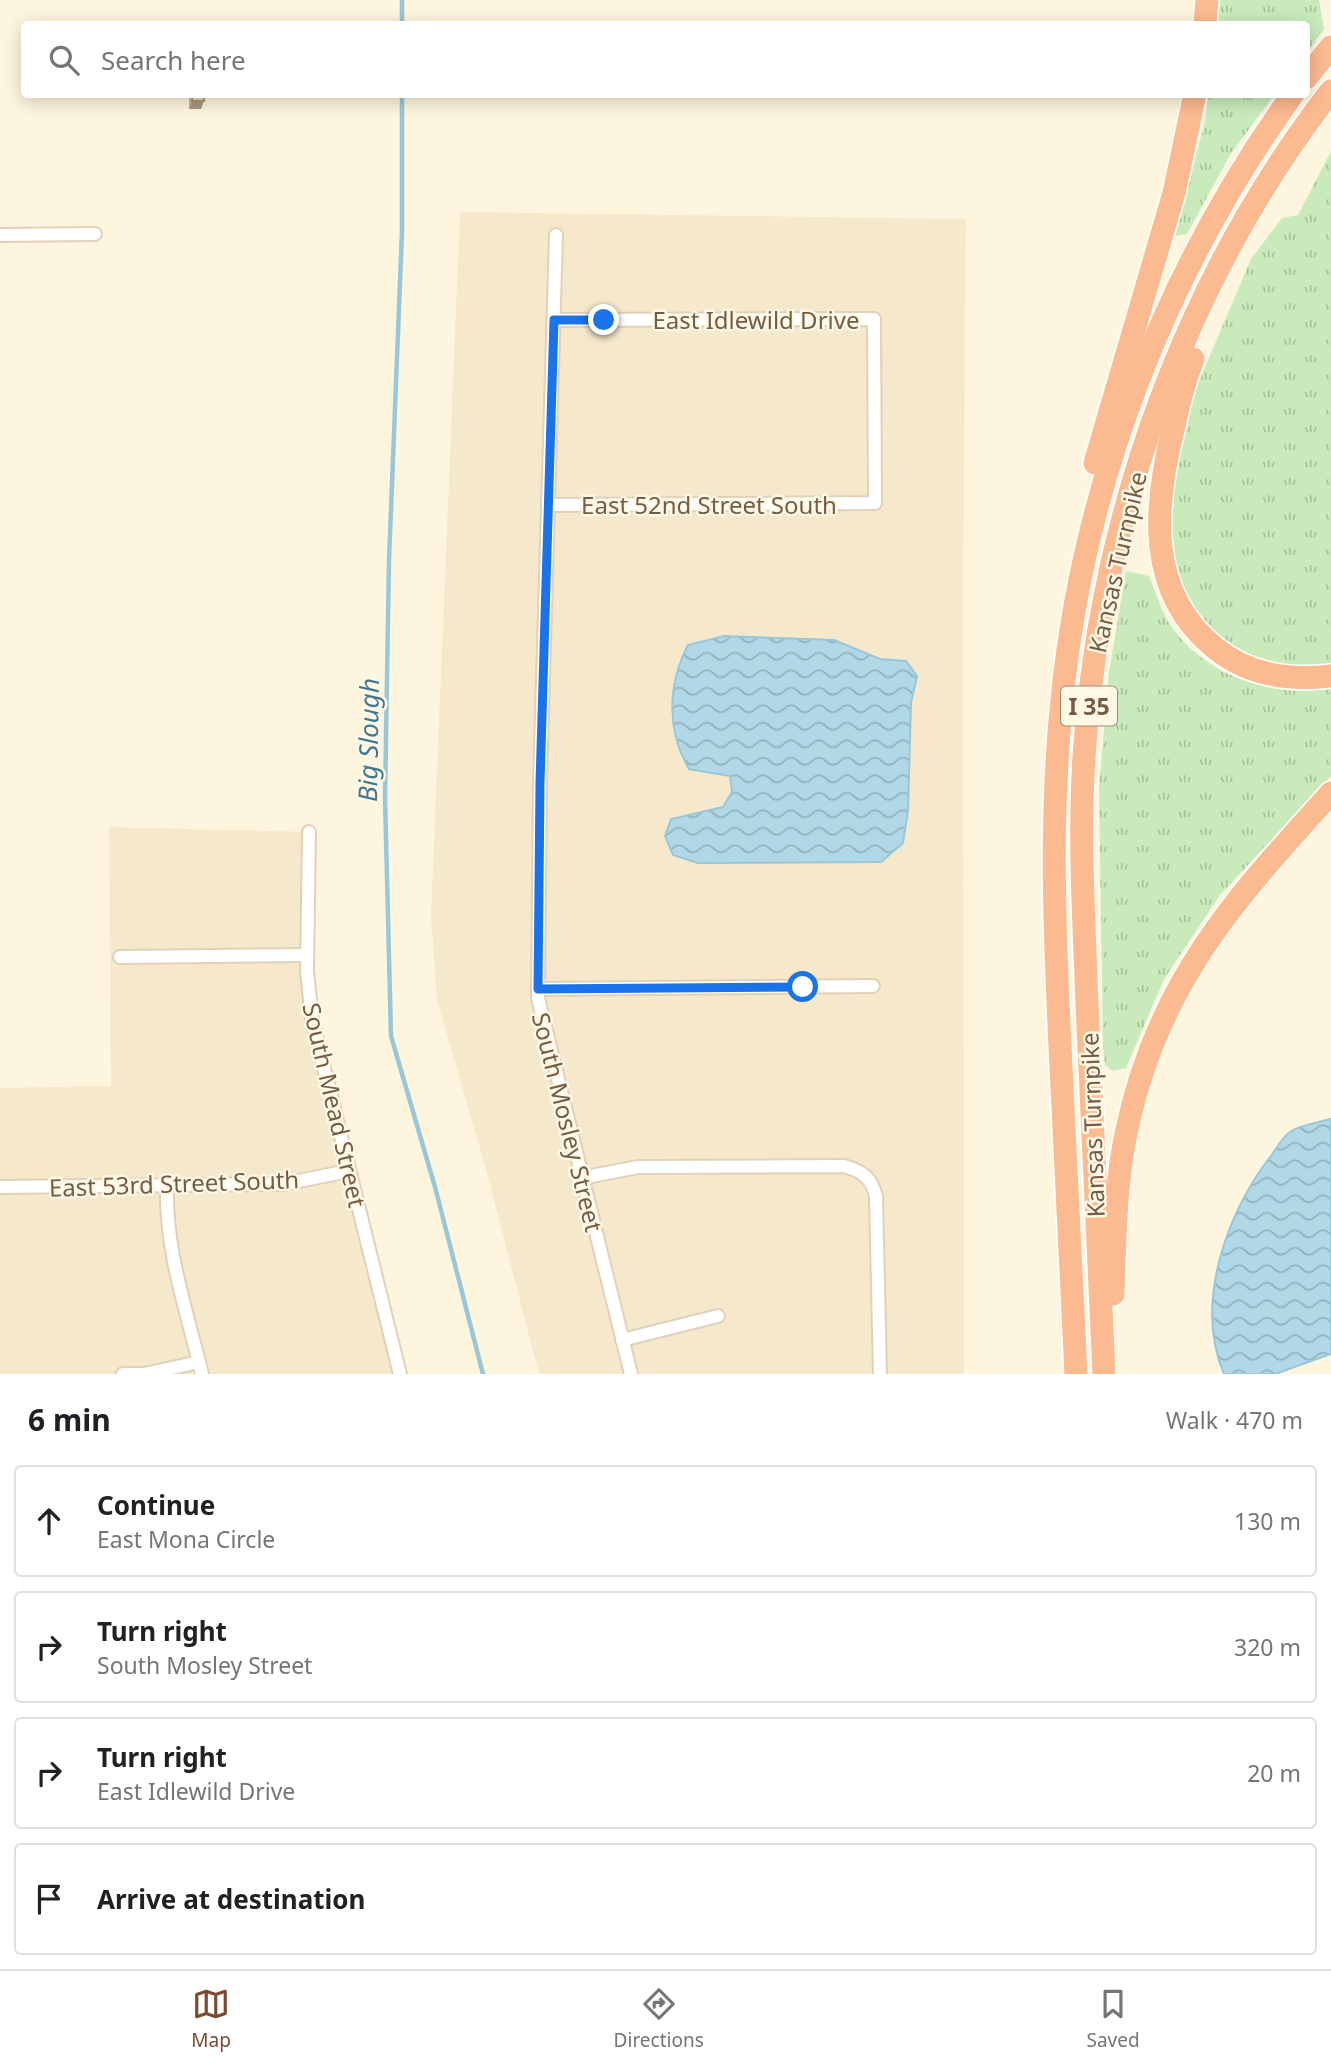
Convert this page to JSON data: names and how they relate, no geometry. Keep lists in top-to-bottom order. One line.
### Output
{"streets":{"highway":["Kansas Turnpike","I 35"],"street":["East Idlewild Drive","East 52nd Street South","South Mead Street","South Mosley Street","East 53rd Street South"]},"crossings":[["East Idlewild Drive","East 52nd Street South"],["East Idlewild Drive","South Mosley Street"],["East 52nd Street South","South Mosley Street"],["South Mead Street","East 53rd Street South"]],"water":["Big Slough"],"page":{"search":"Search here","heading":["6 min","Walk · 470 m"],"list":[["Continue","East Mona Circle","130 m"],["Turn right","South Mosley Street","320 m"],["Turn right","East Idlewild Drive","20 m"],"Arrive at destination"],"nav":["Map","Directions","Saved"]}}
